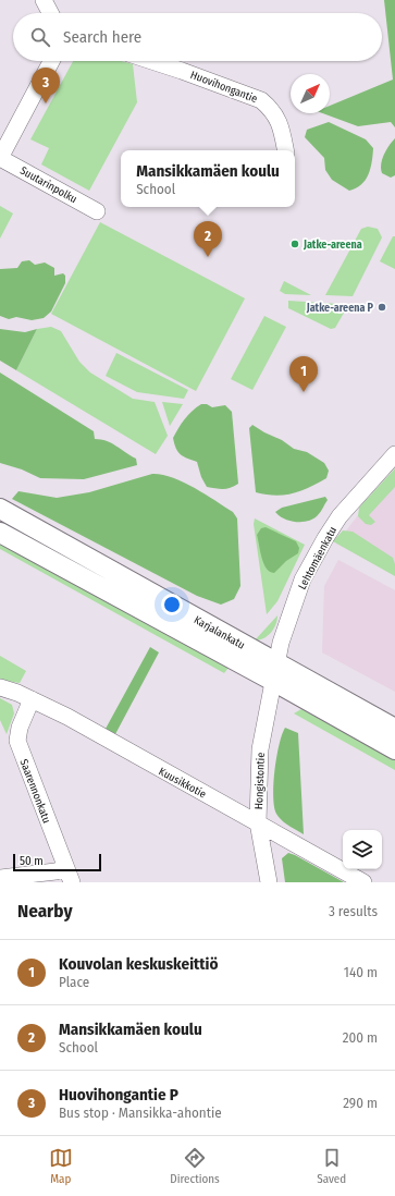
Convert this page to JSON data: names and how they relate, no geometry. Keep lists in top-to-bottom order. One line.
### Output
{"streets":{"main road":["Karjalankatu"],"street":["Huovihongantie","Suutarinpolku","Lehtomäenkatu","Hongistontie","Kuusikkotie","Saarennonkatu"]},"crossings":[["Lehtomäenkatu","Karjalankatu"],["Lehtomäenkatu","Hongistontie"],["Karjalankatu","Hongistontie"],["Hongistontie","Kuusikkotie"],["Kuusikkotie","Saarennonkatu"]],"places":["Jatke-areena","Jatke-areena P"],"scale_bar":"50 m","north":"top right","page":{"search":"Search here","pins":["3","2","1"],"popup":["Mansikkamäen koulu","School"],"scale":"50 m","heading":["Nearby","3 results"],"list":[{"mark":"1","name":"Kouvolan keskuskeittiö","note":"Place","value":"140 m"},{"mark":"2","name":"Mansikkamäen koulu","note":"School","value":"200 m"},{"mark":"3","name":"Huovihongantie P","note":"Bus stop · Mansikka-ahontie","value":"290 m"}],"nav":["Map","Directions","Saved"]}}
